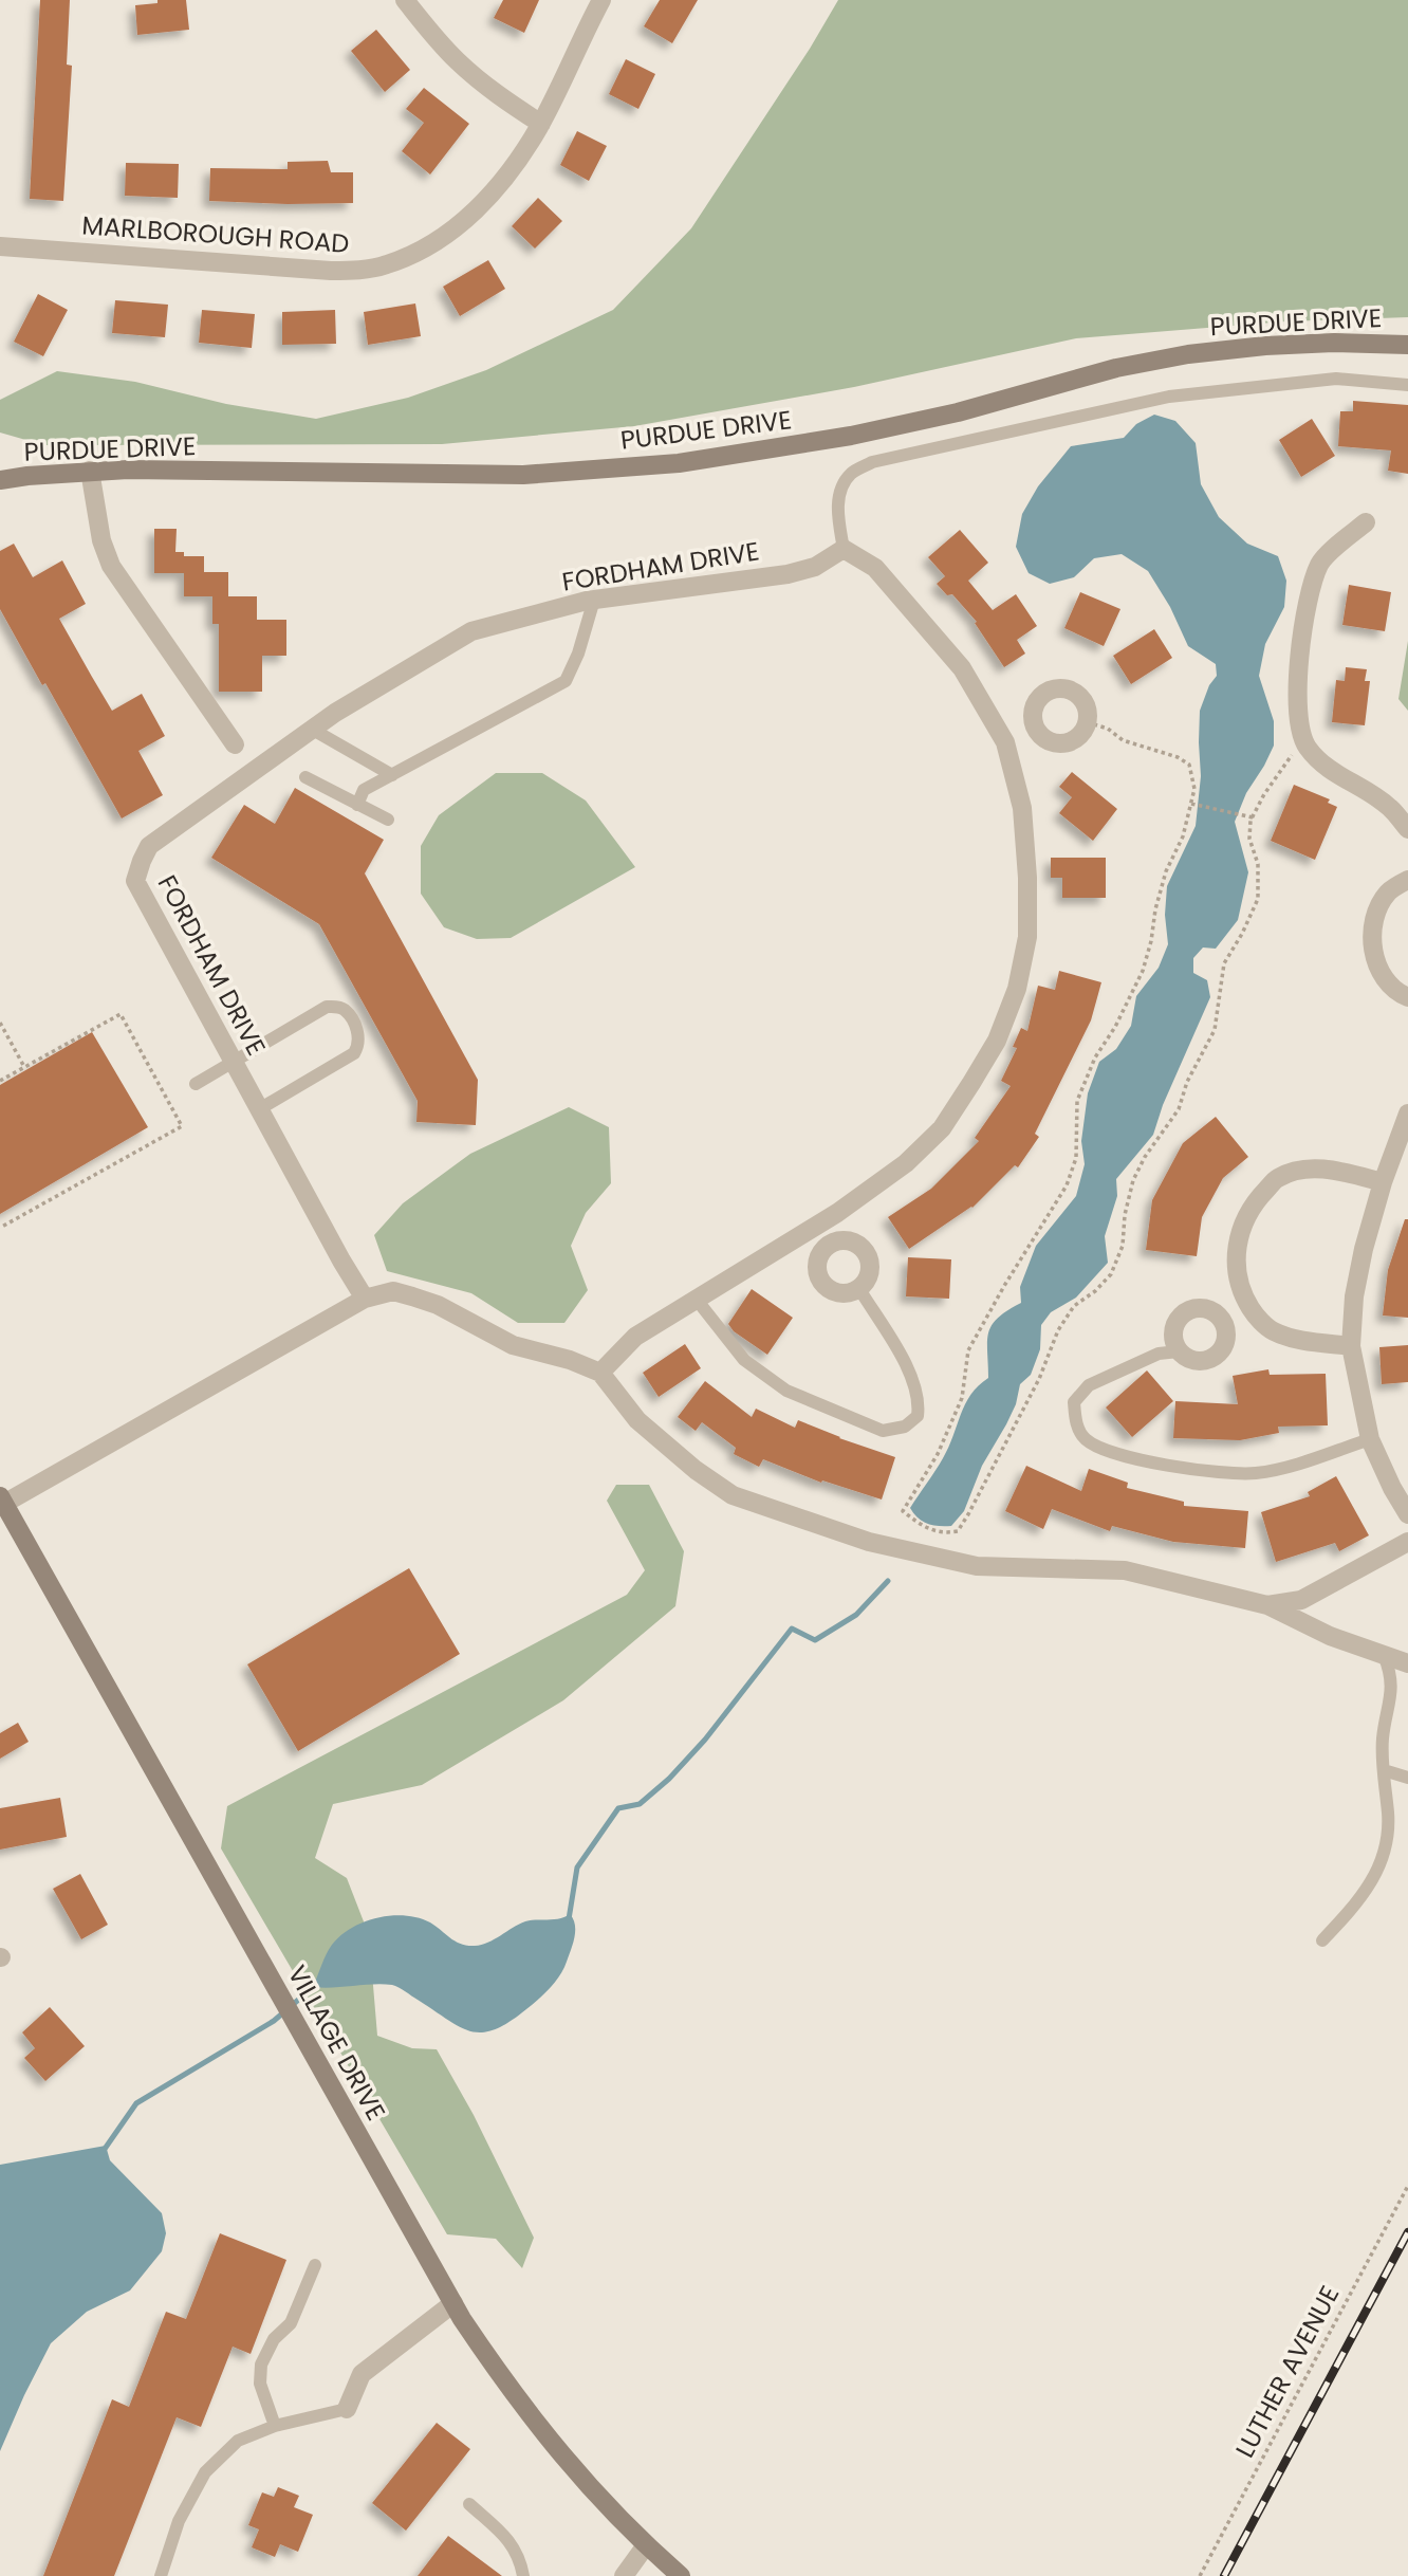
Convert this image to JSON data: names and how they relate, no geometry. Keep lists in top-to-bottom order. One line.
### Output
{"streets":{"street":["MARLBOROUGH ROAD","PURDUE DRIVE","FORDHAM DRIVE","VILLAGE DRIVE"],"path":["LUTHER AVENUE"]}}
